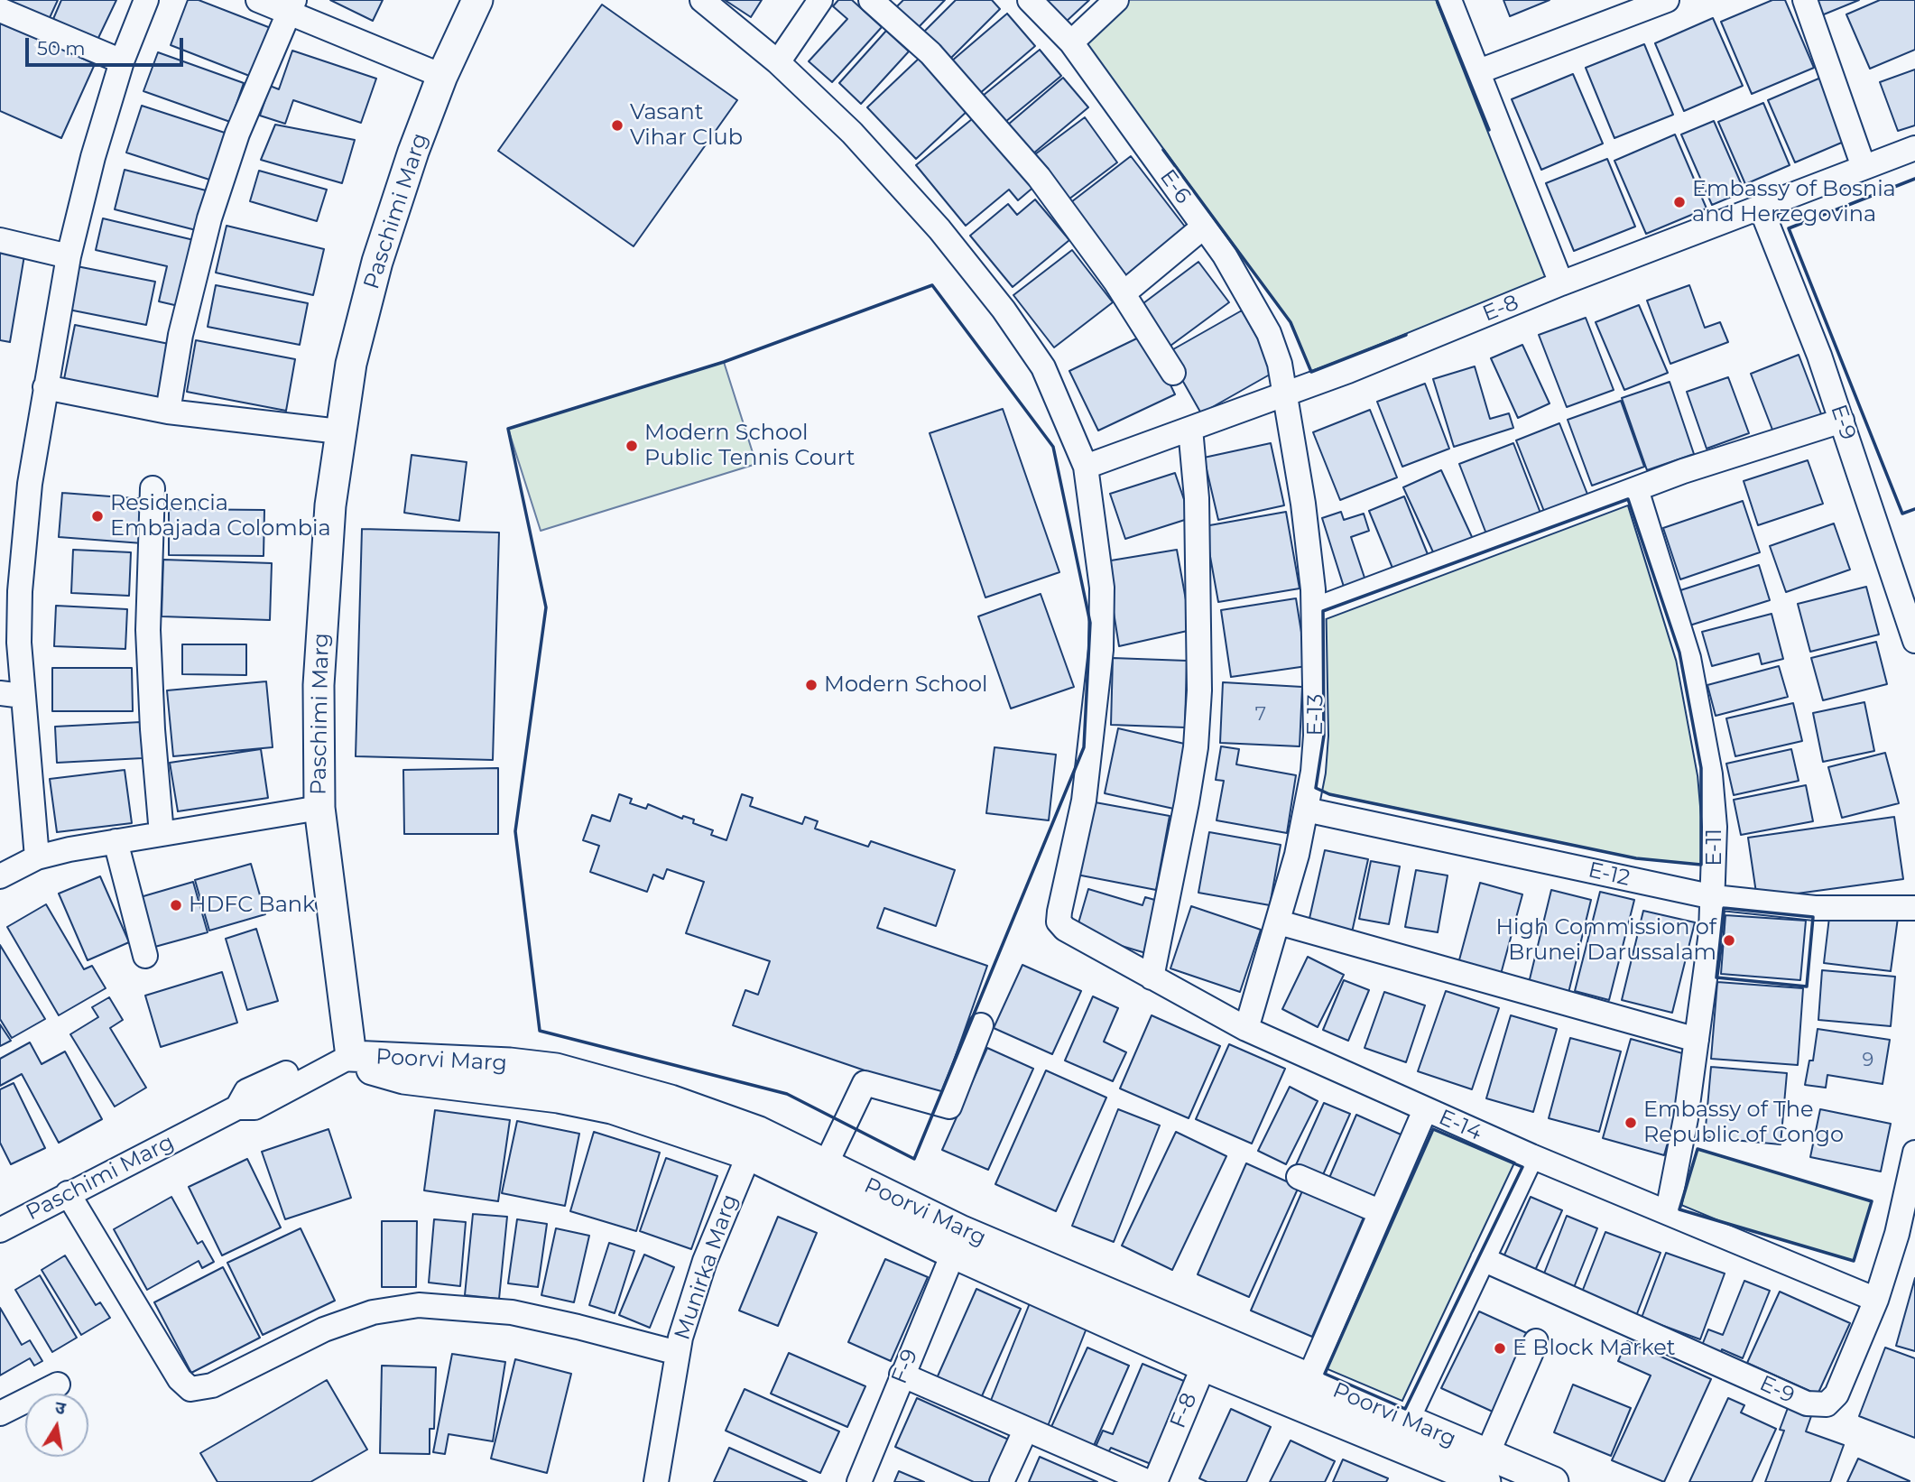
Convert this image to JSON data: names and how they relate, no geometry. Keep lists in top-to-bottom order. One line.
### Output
{"streets":{"main road":["Paschimi Marg","Poorvi Marg"],"street":["E-6","E-8","E-9","E-13","E-11","E-12","E-14","Munirka Marg","F-9","F-8"]},"crossings":[["E-6","E-8"],["E-6","E-13"],["Paschimi Marg","Poorvi Marg"],["E-8","E-9"],["E-8","E-13"],["E-8","E-14"],["E-9","E-14"],["E-13","E-12"],["E-13","E-14"],["E-11","E-12"],["E-11","E-14"],["Poorvi Marg","Munirka Marg"],["Poorvi Marg","F-9"],["Poorvi Marg","F-8"]],"places":["Vasant Vihar Club","Embassy of Bosnia and Herzegovina","Modern School Public Tennis Court","Residencia Embajada Colombia","Modern School","HDFC Bank","High Commission of Brunei Darussalam","Embassy of The Republic of Congo","E Block Market"],"house_numbers":["7","9"],"scale_bar":"50 m","north":"top"}
